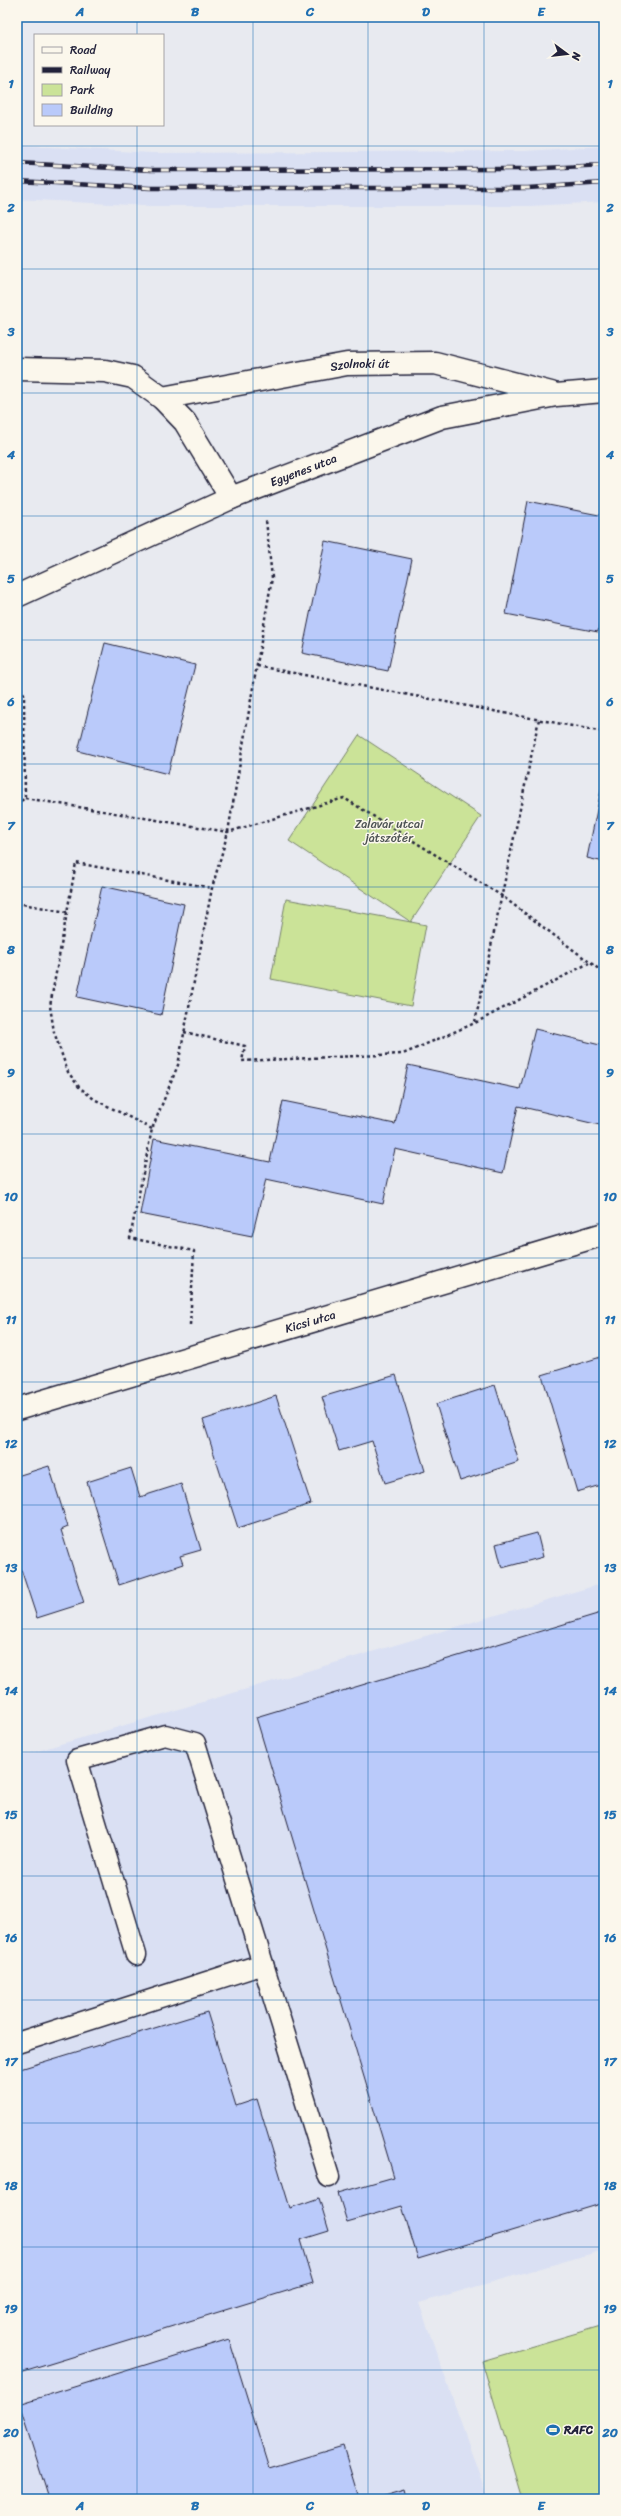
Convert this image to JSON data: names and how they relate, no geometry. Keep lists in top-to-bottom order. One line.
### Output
{"streets":{"street":["Szolnoki út","Egyenes utca","Kicsi utca"]},"crossings":[["Szolnoki út","Egyenes utca"]],"parks":["Zalavár utcai játszótér"],"places":{"sports":["RAFC"]},"legend":["Road","Railway","Park","Building"],"north":"right","grid":{"columns":["A","B","C","D","E"],"rows":["1","2","3","4","5","6","7","8","9","10","11","12","13","14","15","16","17","18","19","20"]}}
